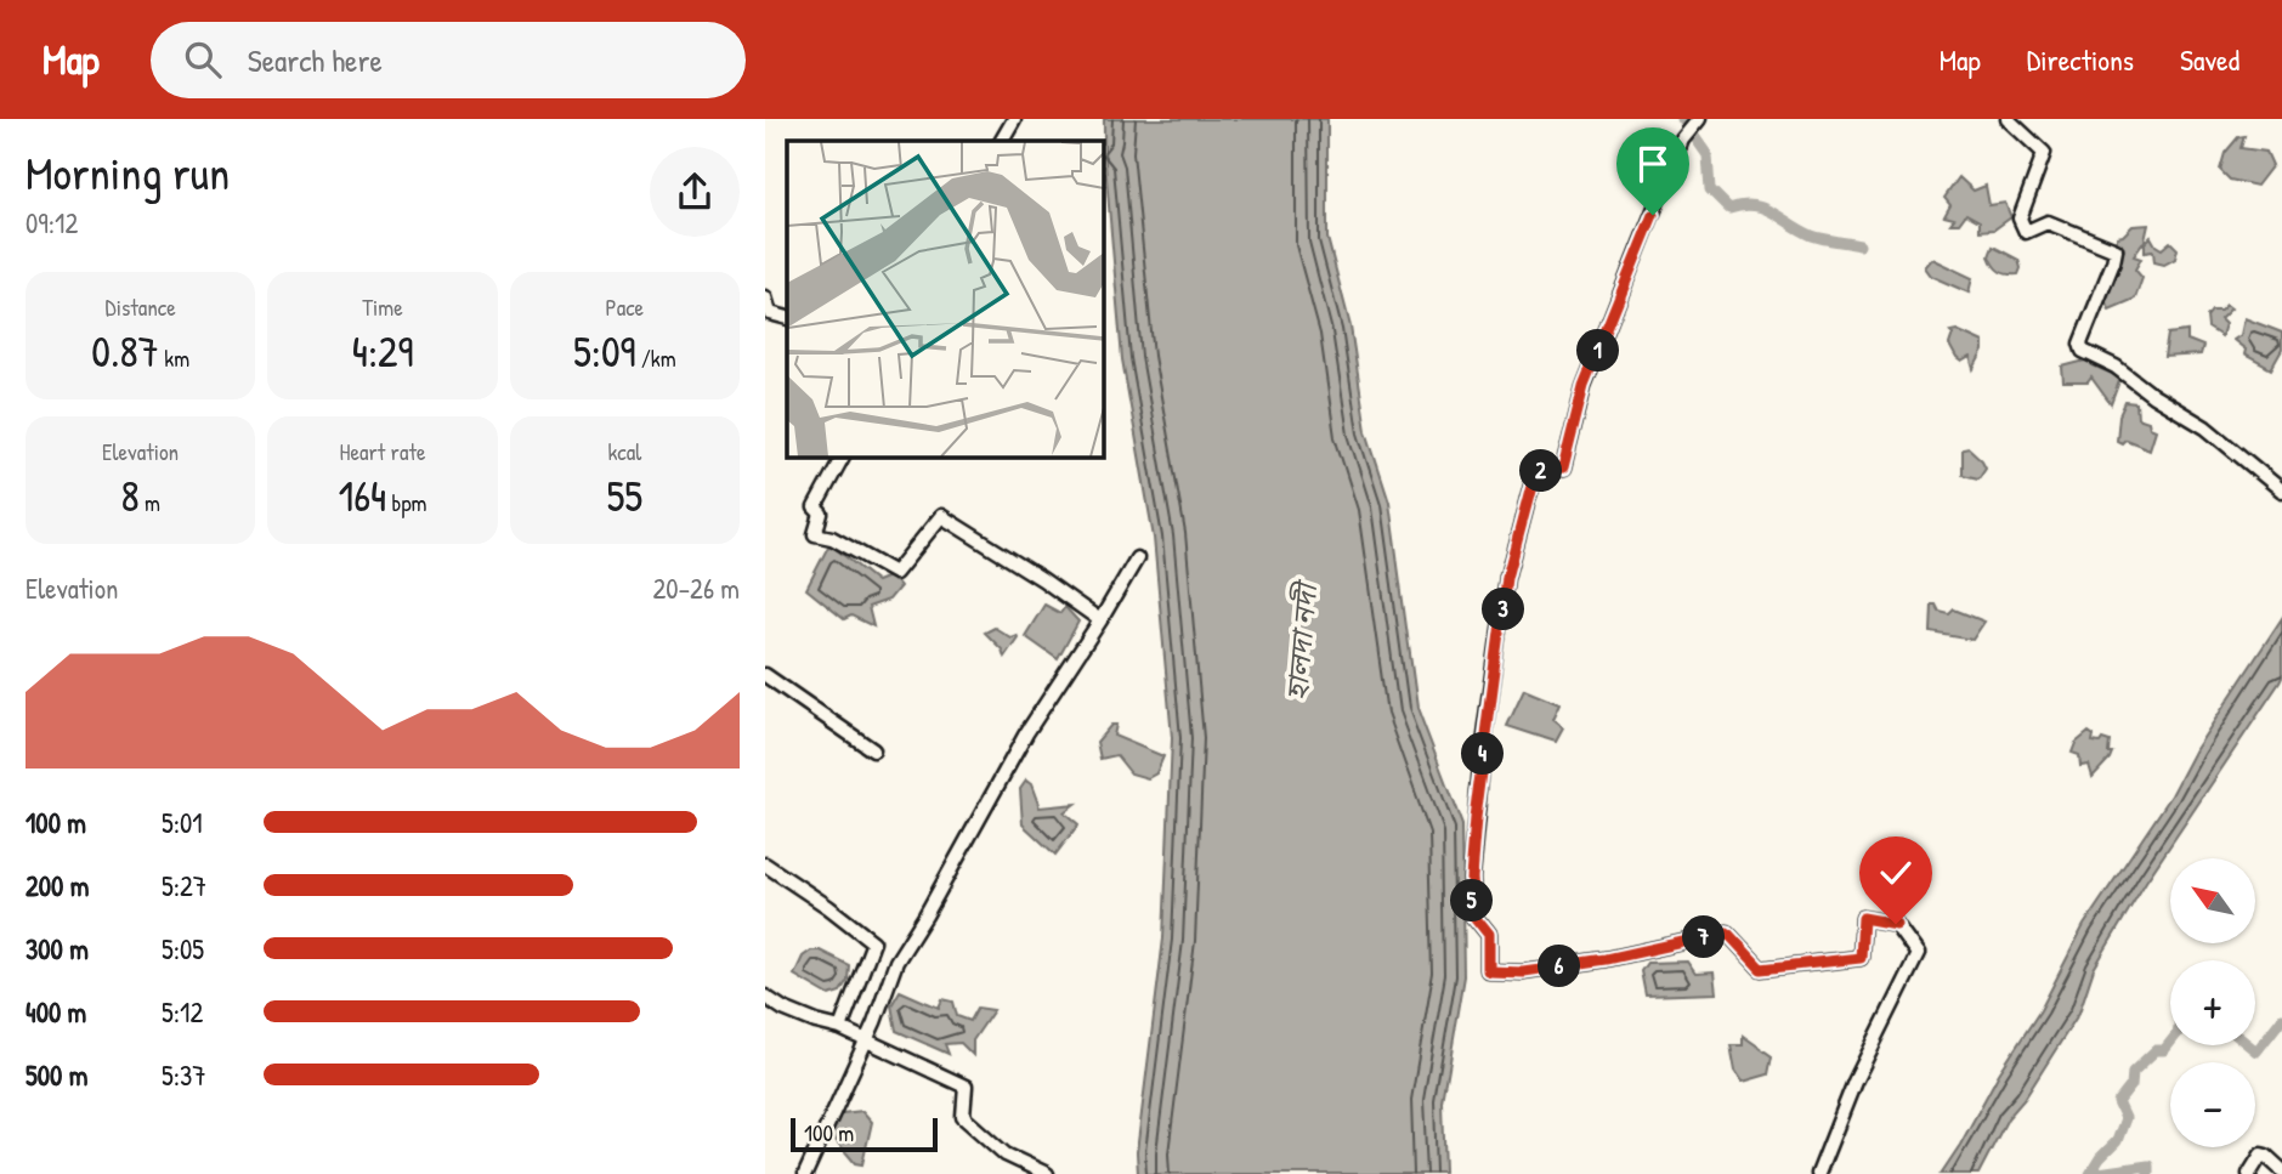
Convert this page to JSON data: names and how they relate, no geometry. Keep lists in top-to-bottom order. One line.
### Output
{"water":["হালদা নদী"],"scale_bar":"100 m","north":"top left","page":{"header":"Map","search":"Search here","nav":["Map","Directions","Saved"],"heading":["Morning run","09:12"],"stats":[["Distance","0.87 km"],["Time","4:29"],["Pace","5:09 /km"],["Elevation","8 m"],["Heart rate","164 bpm"],["kcal","55"]],"pins":["1","2","3","4","5","7","6"],"chart":["Elevation","20–26 m"],"list":[{"name":"100 m","note":"5:01"},{"name":"200 m","note":"5:27"},{"name":"300 m","note":"5:05"},{"name":"400 m","note":"5:12"},{"name":"500 m","note":"5:37"}],"map_buttons":["+","−"],"scale":"100 m"}}
